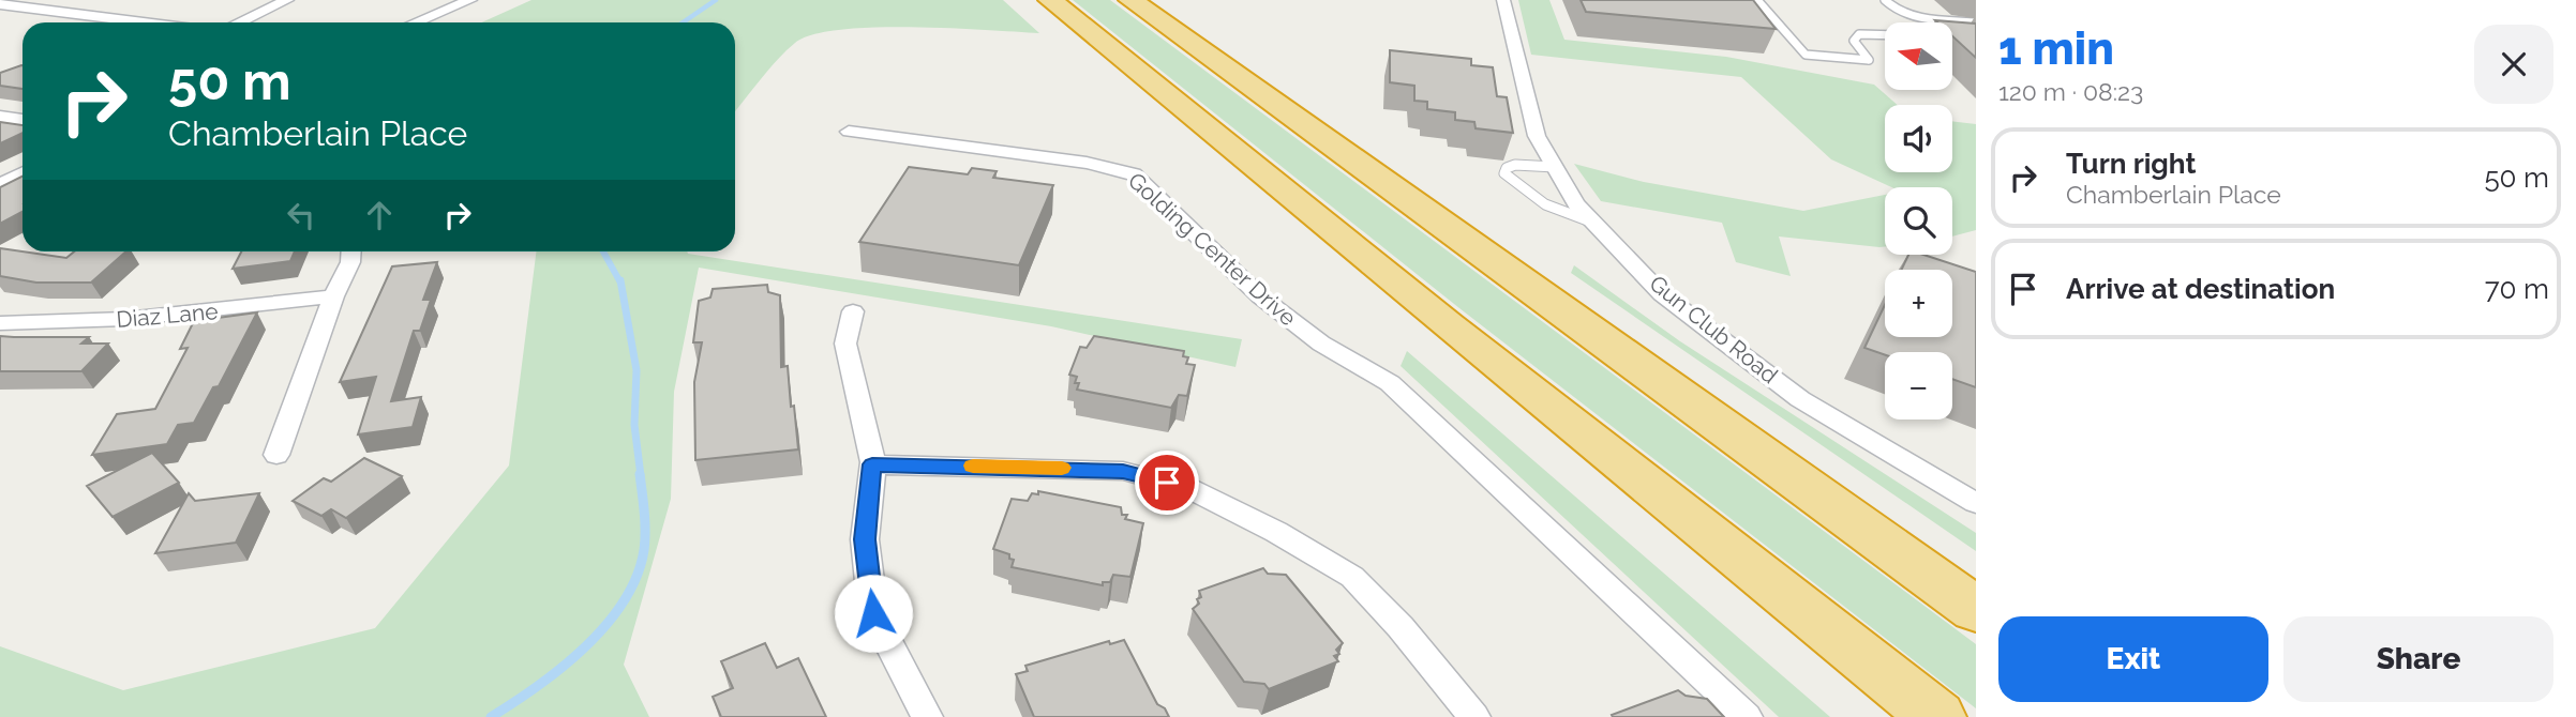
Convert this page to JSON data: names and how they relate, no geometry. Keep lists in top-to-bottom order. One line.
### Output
{"streets":{"street":["Golding Center Drive","Diaz Lane","Gun Club Road"]},"north":"left","page":{"heading":["1 min","120 m · 08:23"],"map_buttons":["+","−"],"turn":["50 m","Chamberlain Place"],"list":[{"name":"Turn right","note":"Chamberlain Place","value":"50 m"},{"name":"Arrive at destination","value":"70 m"}],"buttons":["Exit","Share"]}}
